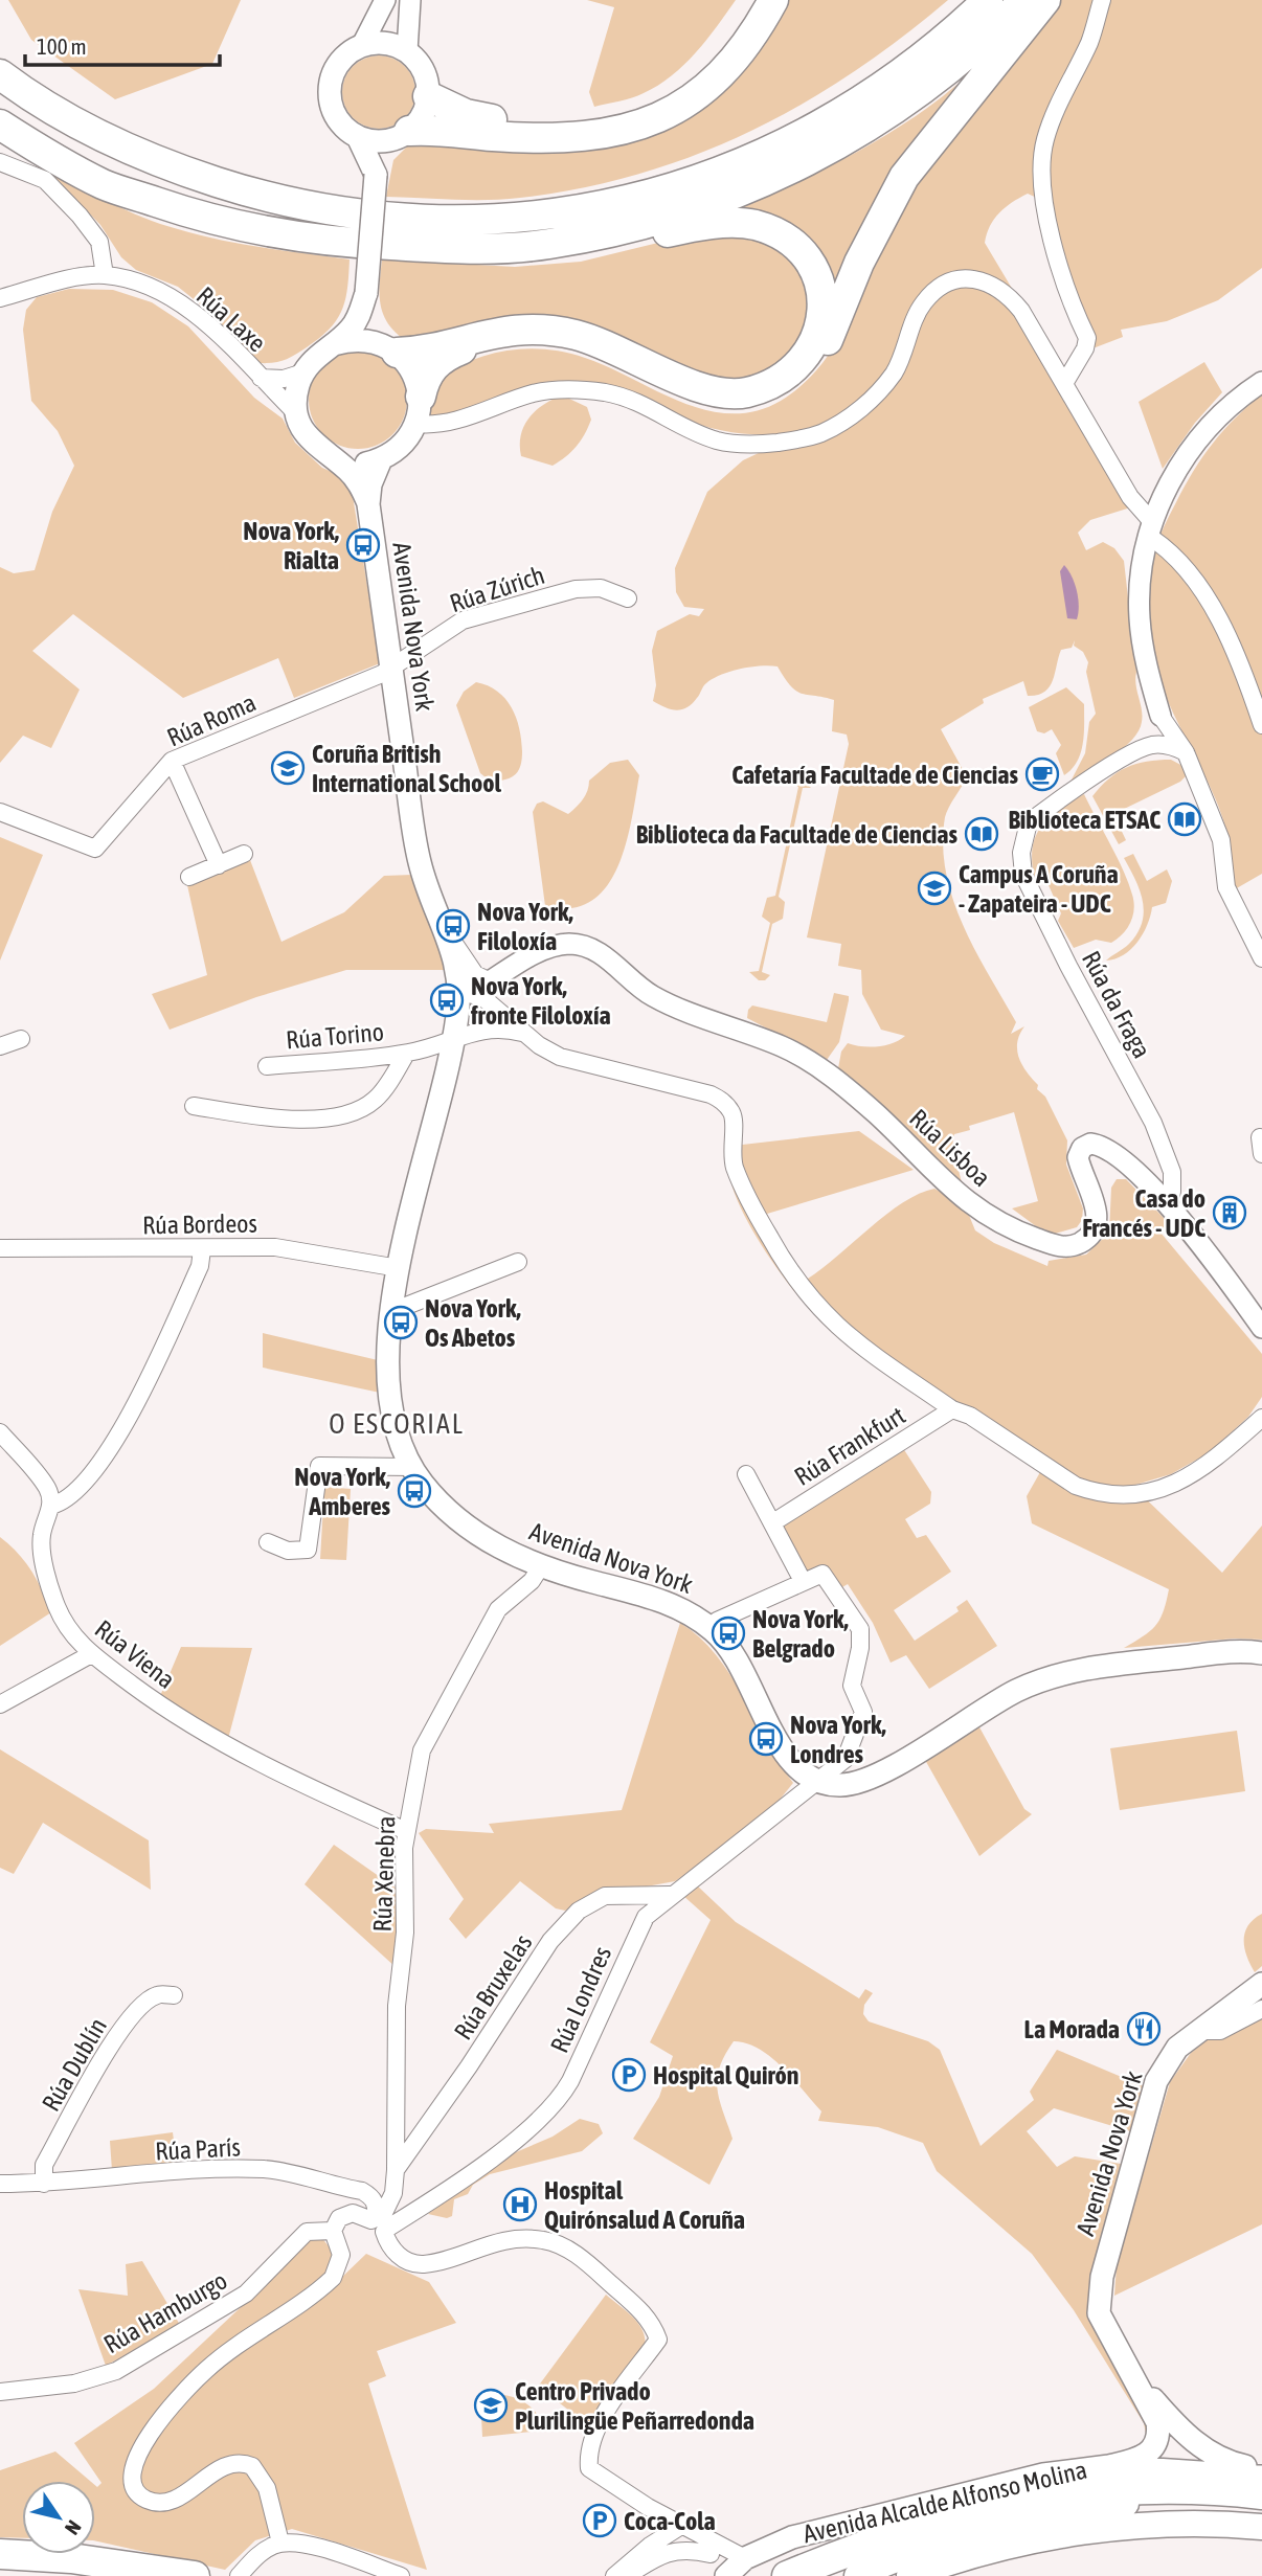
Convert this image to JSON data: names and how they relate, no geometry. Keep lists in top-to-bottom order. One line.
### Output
{"streets":{"highway":["Avenida Alcalde Alfonso Molina"],"main road":["Avenida Nova York"],"street":["Rúa Laxe","Rúa Zúrich","Rúa Roma","Rúa da Fraga","Rúa Torino","Rúa Lisboa","Rúa Bordeos","Rúa Frankfurt","Rúa Viena","Rúa Xenebra","Rúa Bruxelas","Rúa Londres","Rúa Dublín","Rúa París","Rúa Hamburgo"]},"crossings":[["Rúa Zúrich","Avenida Nova York"],["Rúa Zúrich","Rúa Roma"],["Avenida Nova York","Rúa Roma"],["Avenida Nova York","Rúa Torino"],["Avenida Nova York","Rúa Lisboa"],["Avenida Nova York","Rúa Bordeos"],["Avenida Nova York","Rúa Xenebra"],["Avenida Nova York","Rúa Londres"],["Rúa da Fraga","Rúa Lisboa"],["Rúa Viena","Rúa Xenebra"],["Rúa Xenebra","Rúa Bruxelas"],["Rúa Xenebra","Rúa Londres"],["Rúa Xenebra","Rúa París"],["Rúa Xenebra","Rúa Hamburgo"],["Rúa Bruxelas","Rúa Londres"],["Rúa Londres","Rúa París"],["Rúa Londres","Rúa Hamburgo"],["Rúa Dublín","Rúa París"],["Rúa París","Rúa Hamburgo"]],"districts":["O ESCORIAL"],"places":{"bus stop":["Nova York, Rialta","Nova York, Filoloxía","Nova York, fronte Filoloxía","Nova York, Os Abetos","Nova York, Amberes","Nova York, Belgrado","Nova York, Londres"],"school or university":["Coruña British International School","Campus A Coruña - Zapateira - UDC","Centro Privado Plurilingüe Peñarredonda"],"cafe":["Cafetaría Facultade de Ciencias"],"library":["Biblioteca ETSAC","Biblioteca da Facultade de Ciencias"],"building":["Casa do Francés - UDC"],"restaurant":["La Morada"],"parking":["Hospital Quirón","Coca-Cola"],"hospital":["Hospital Quirónsalud A Coruña"]},"scale_bar":"100 m","north":"bottom right"}
